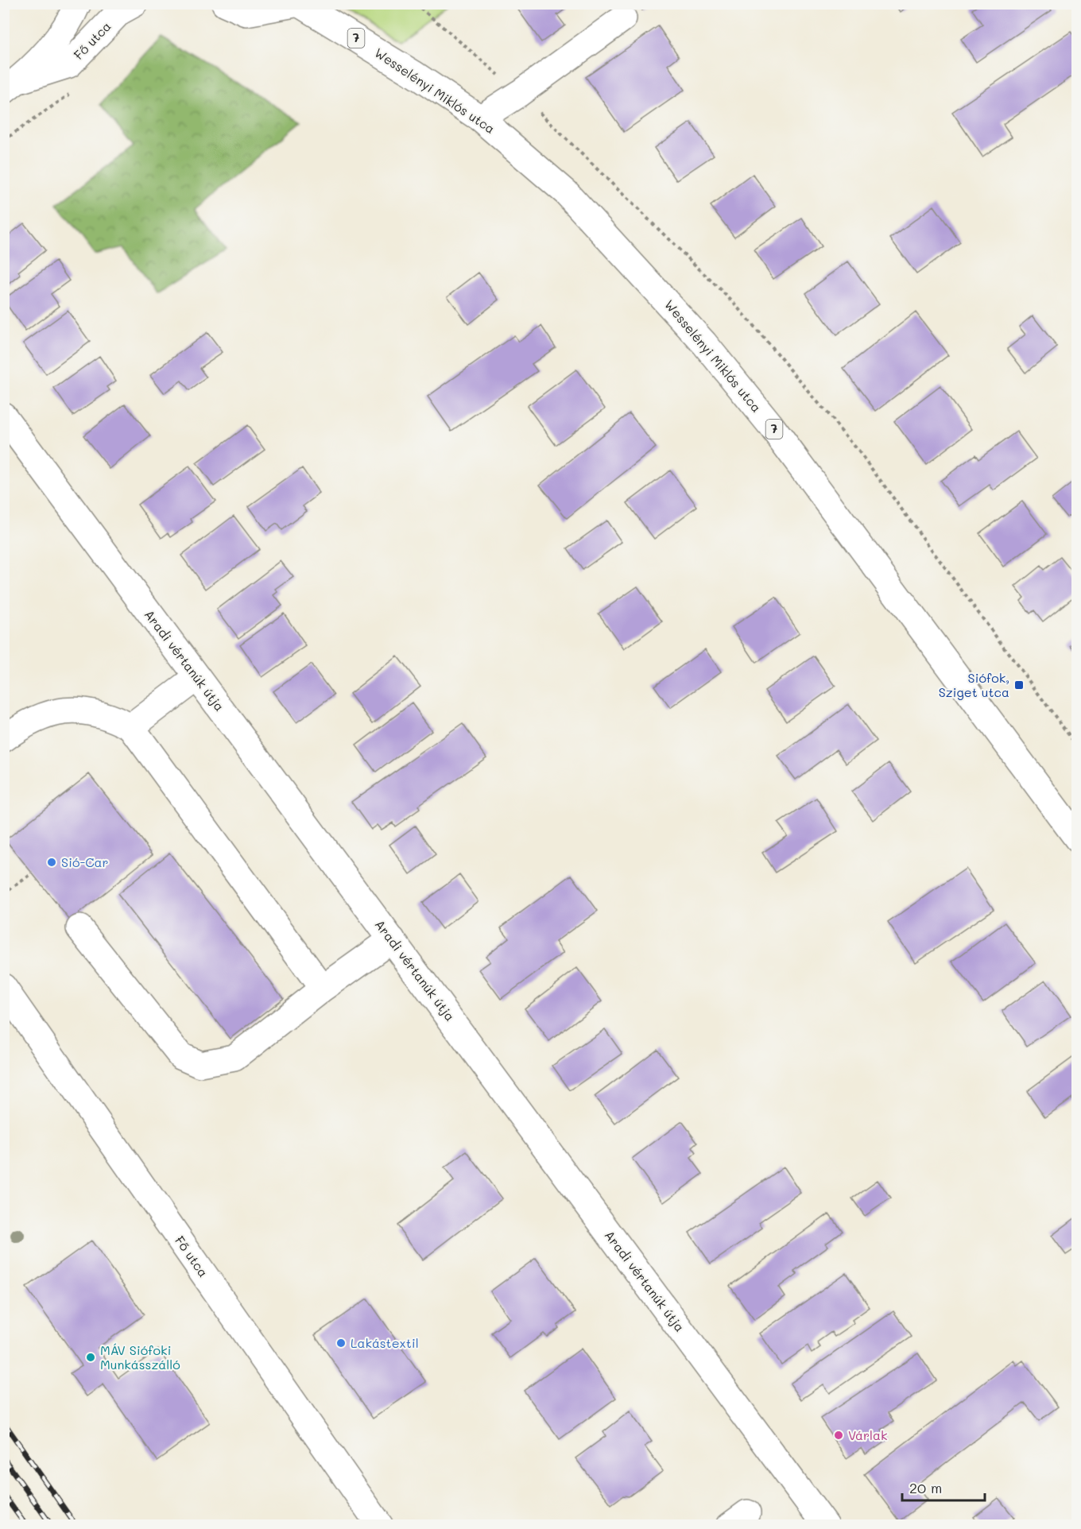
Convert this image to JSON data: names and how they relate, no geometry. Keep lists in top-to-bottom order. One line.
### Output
{"streets":{"street":["7","Fő utca","Wesselényi Miklós utca","Aradi vértanúk útja"]},"places":{"transit":["Siófok, Sziget utca"],"other":["Sió-Car","Lakástextil","MÁV Siófoki Munkásszálló","Várlak"]},"scale_bar":"20 m"}
